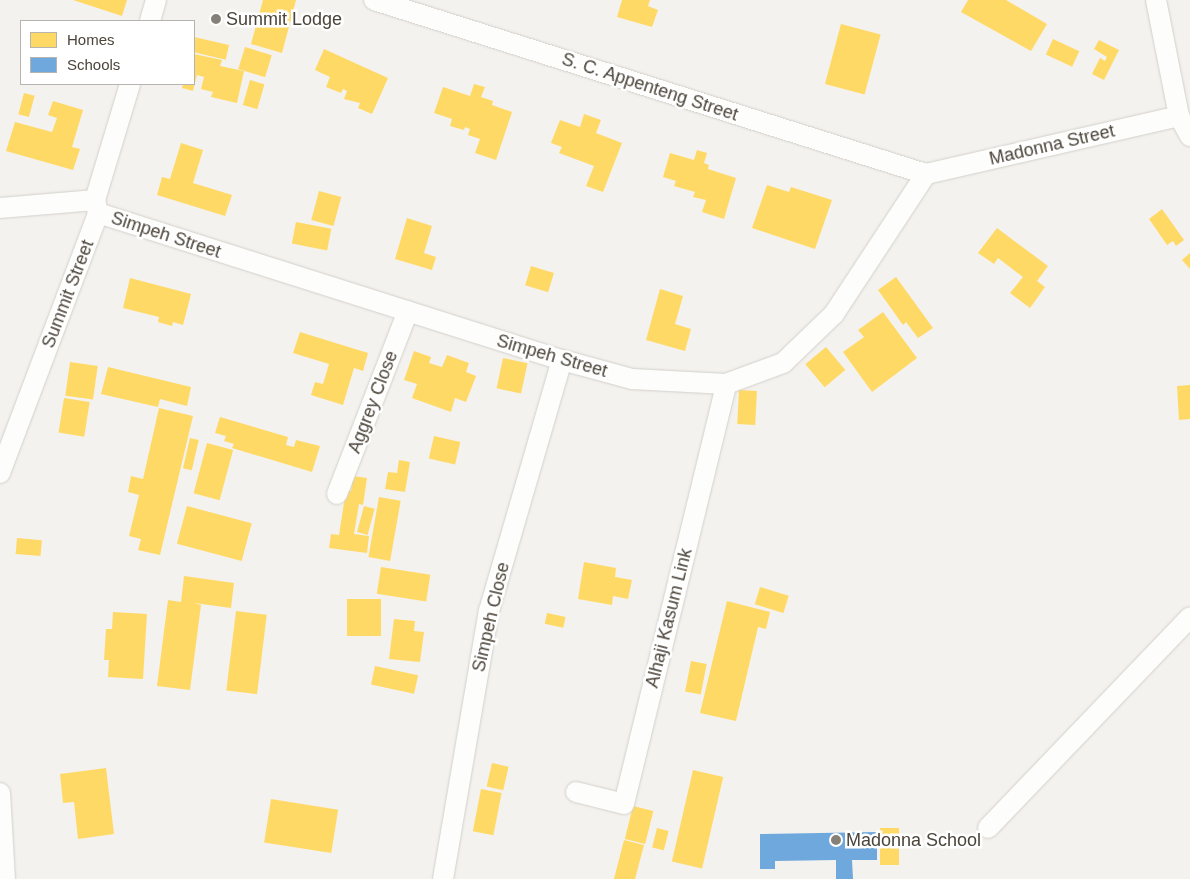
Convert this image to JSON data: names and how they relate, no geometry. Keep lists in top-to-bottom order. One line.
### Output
{"streets":{"street":["S. C. Appenteng Street","Madonna Street","Simpeh Street","Summit Street","Aggrey Close","Simpeh Close","Alhaji Kasum Link"]},"crossings":[["S. C. Appenteng Street","Madonna Street"],["S. C. Appenteng Street","Simpeh Street"],["Madonna Street","Simpeh Street"],["Simpeh Street","Summit Street"],["Simpeh Street","Aggrey Close"],["Simpeh Street","Simpeh Close"],["Simpeh Street","Alhaji Kasum Link"]],"places":["Summit Lodge","Madonna School"],"legend":["Homes","Schools"]}
